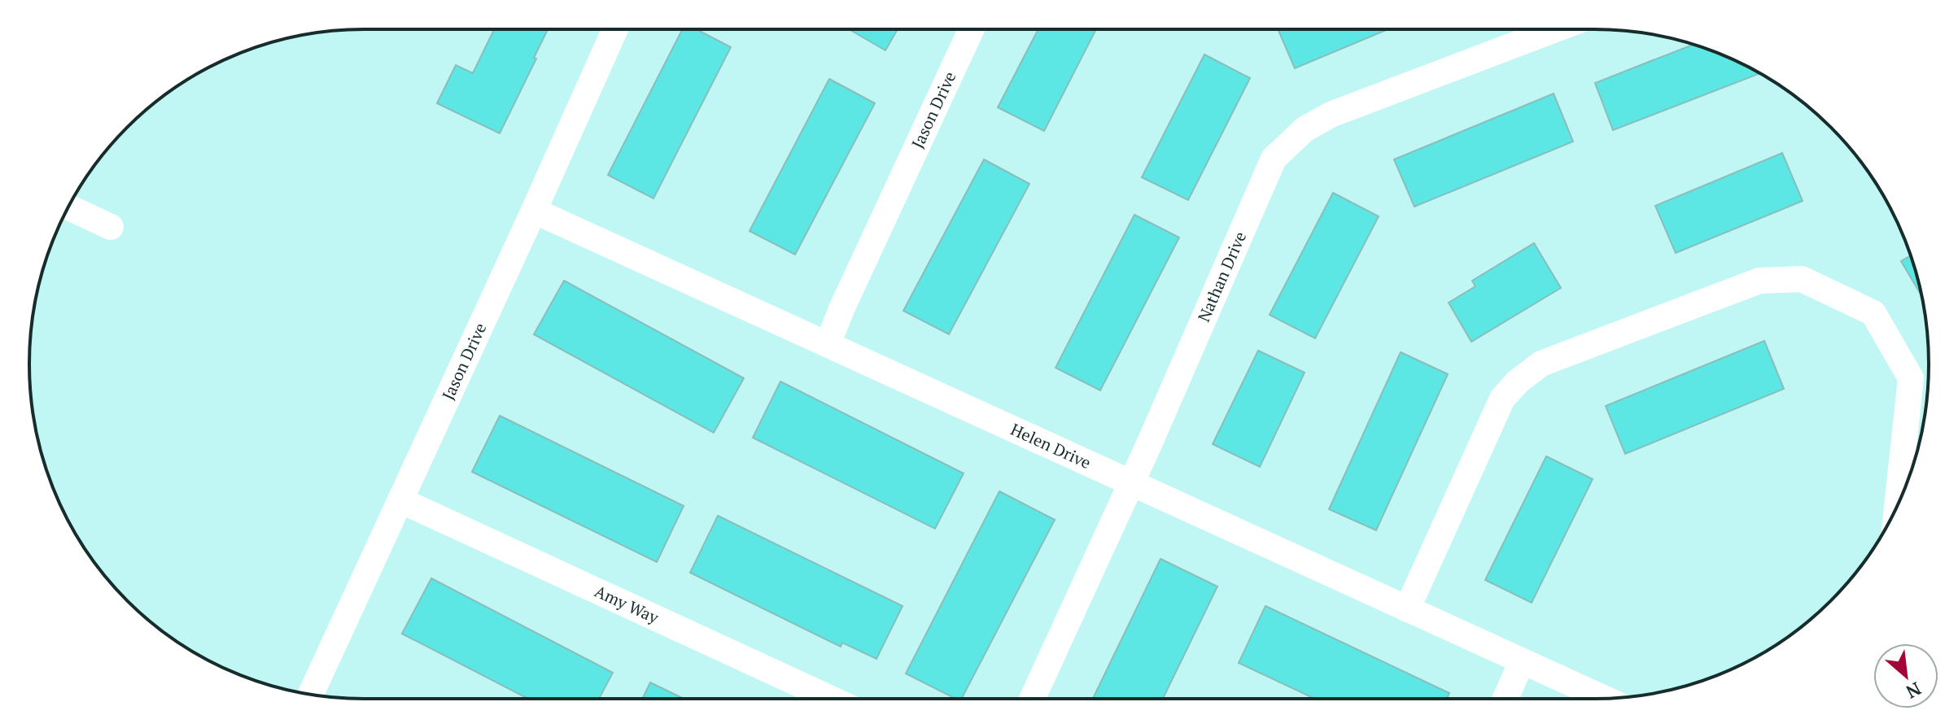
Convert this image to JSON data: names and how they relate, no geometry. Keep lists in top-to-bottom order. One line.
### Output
{"streets":{"street":["Jason Drive","Nathan Drive","Helen Drive","Amy Way"]},"crossings":[["Jason Drive","Helen Drive"],["Jason Drive","Amy Way"],["Nathan Drive","Helen Drive"]],"north":"bottom right"}
